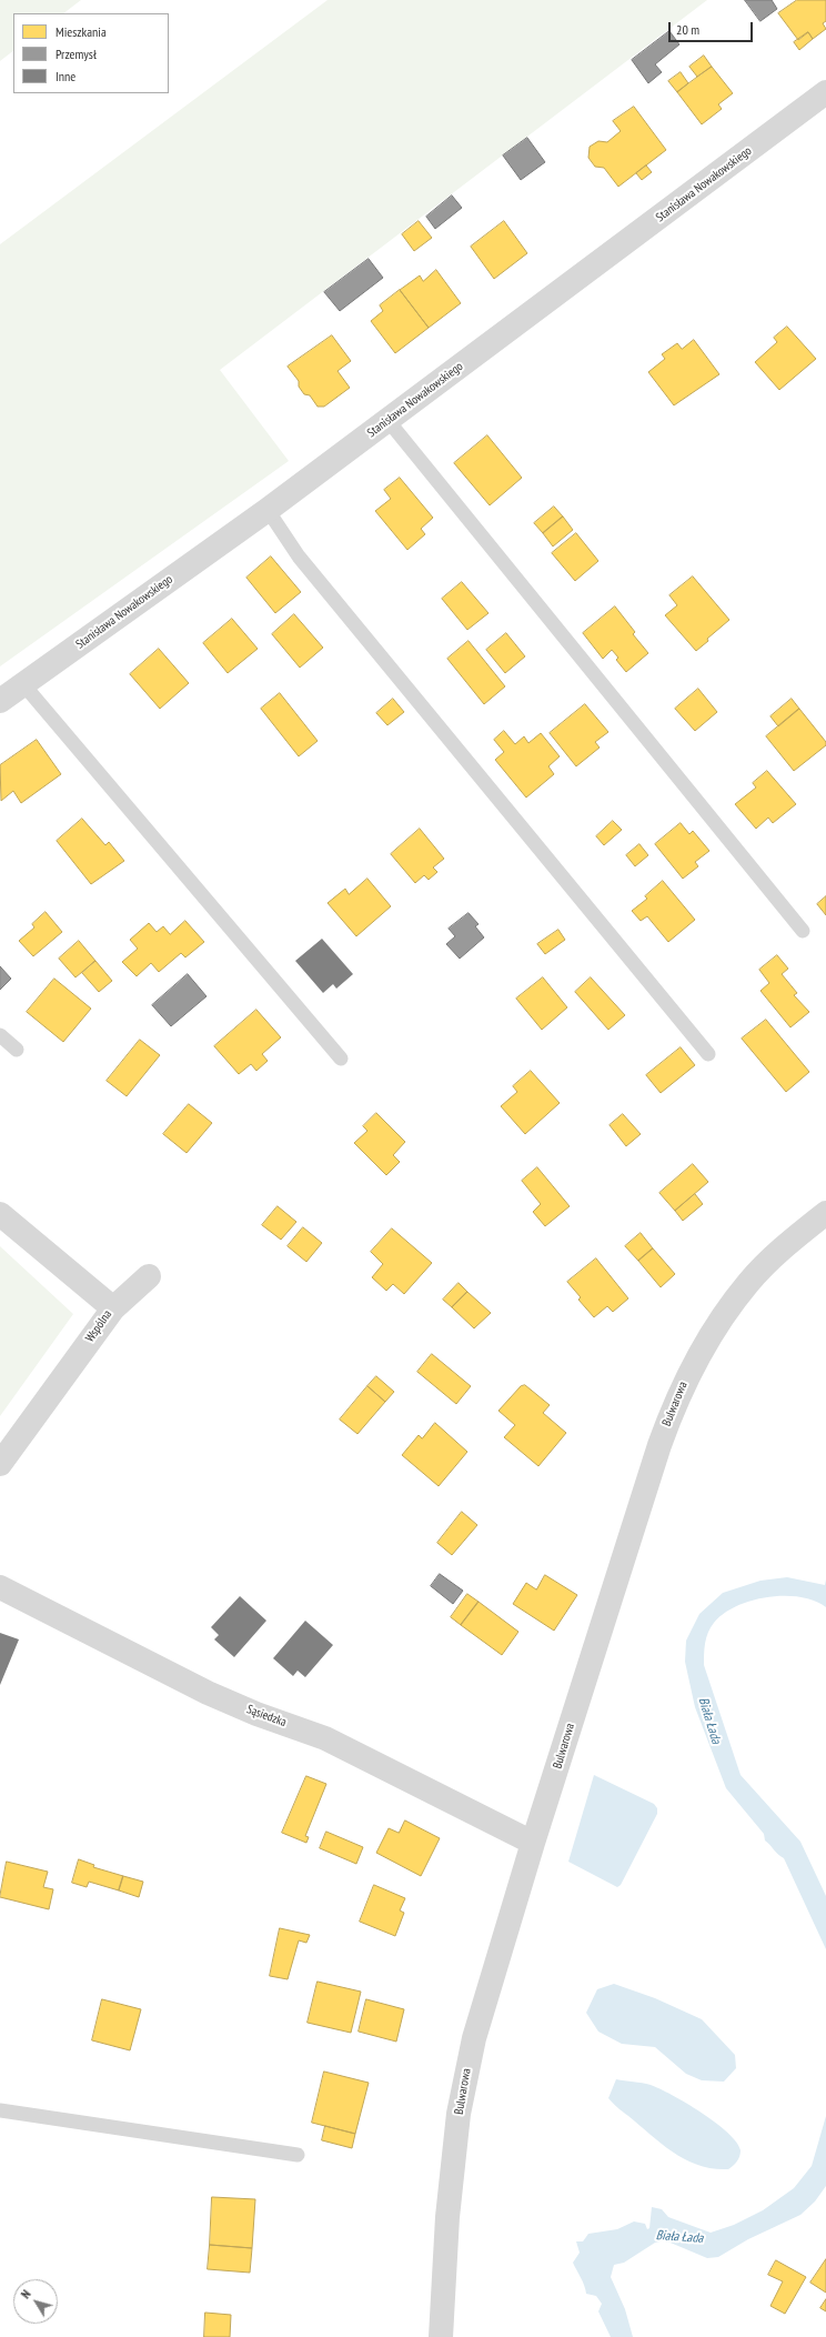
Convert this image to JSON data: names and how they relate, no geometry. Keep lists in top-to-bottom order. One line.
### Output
{"streets":{"street":["Stanisława Nowakowskiego","Wspólna","Bulwarowa","Sąsiedzka"]},"crossings":[["Bulwarowa","Sąsiedzka"]],"water":["Biała Łada"],"legend":["Mieszkania","Przemysł","Inne"],"scale_bar":"20 m","north":"top left"}
